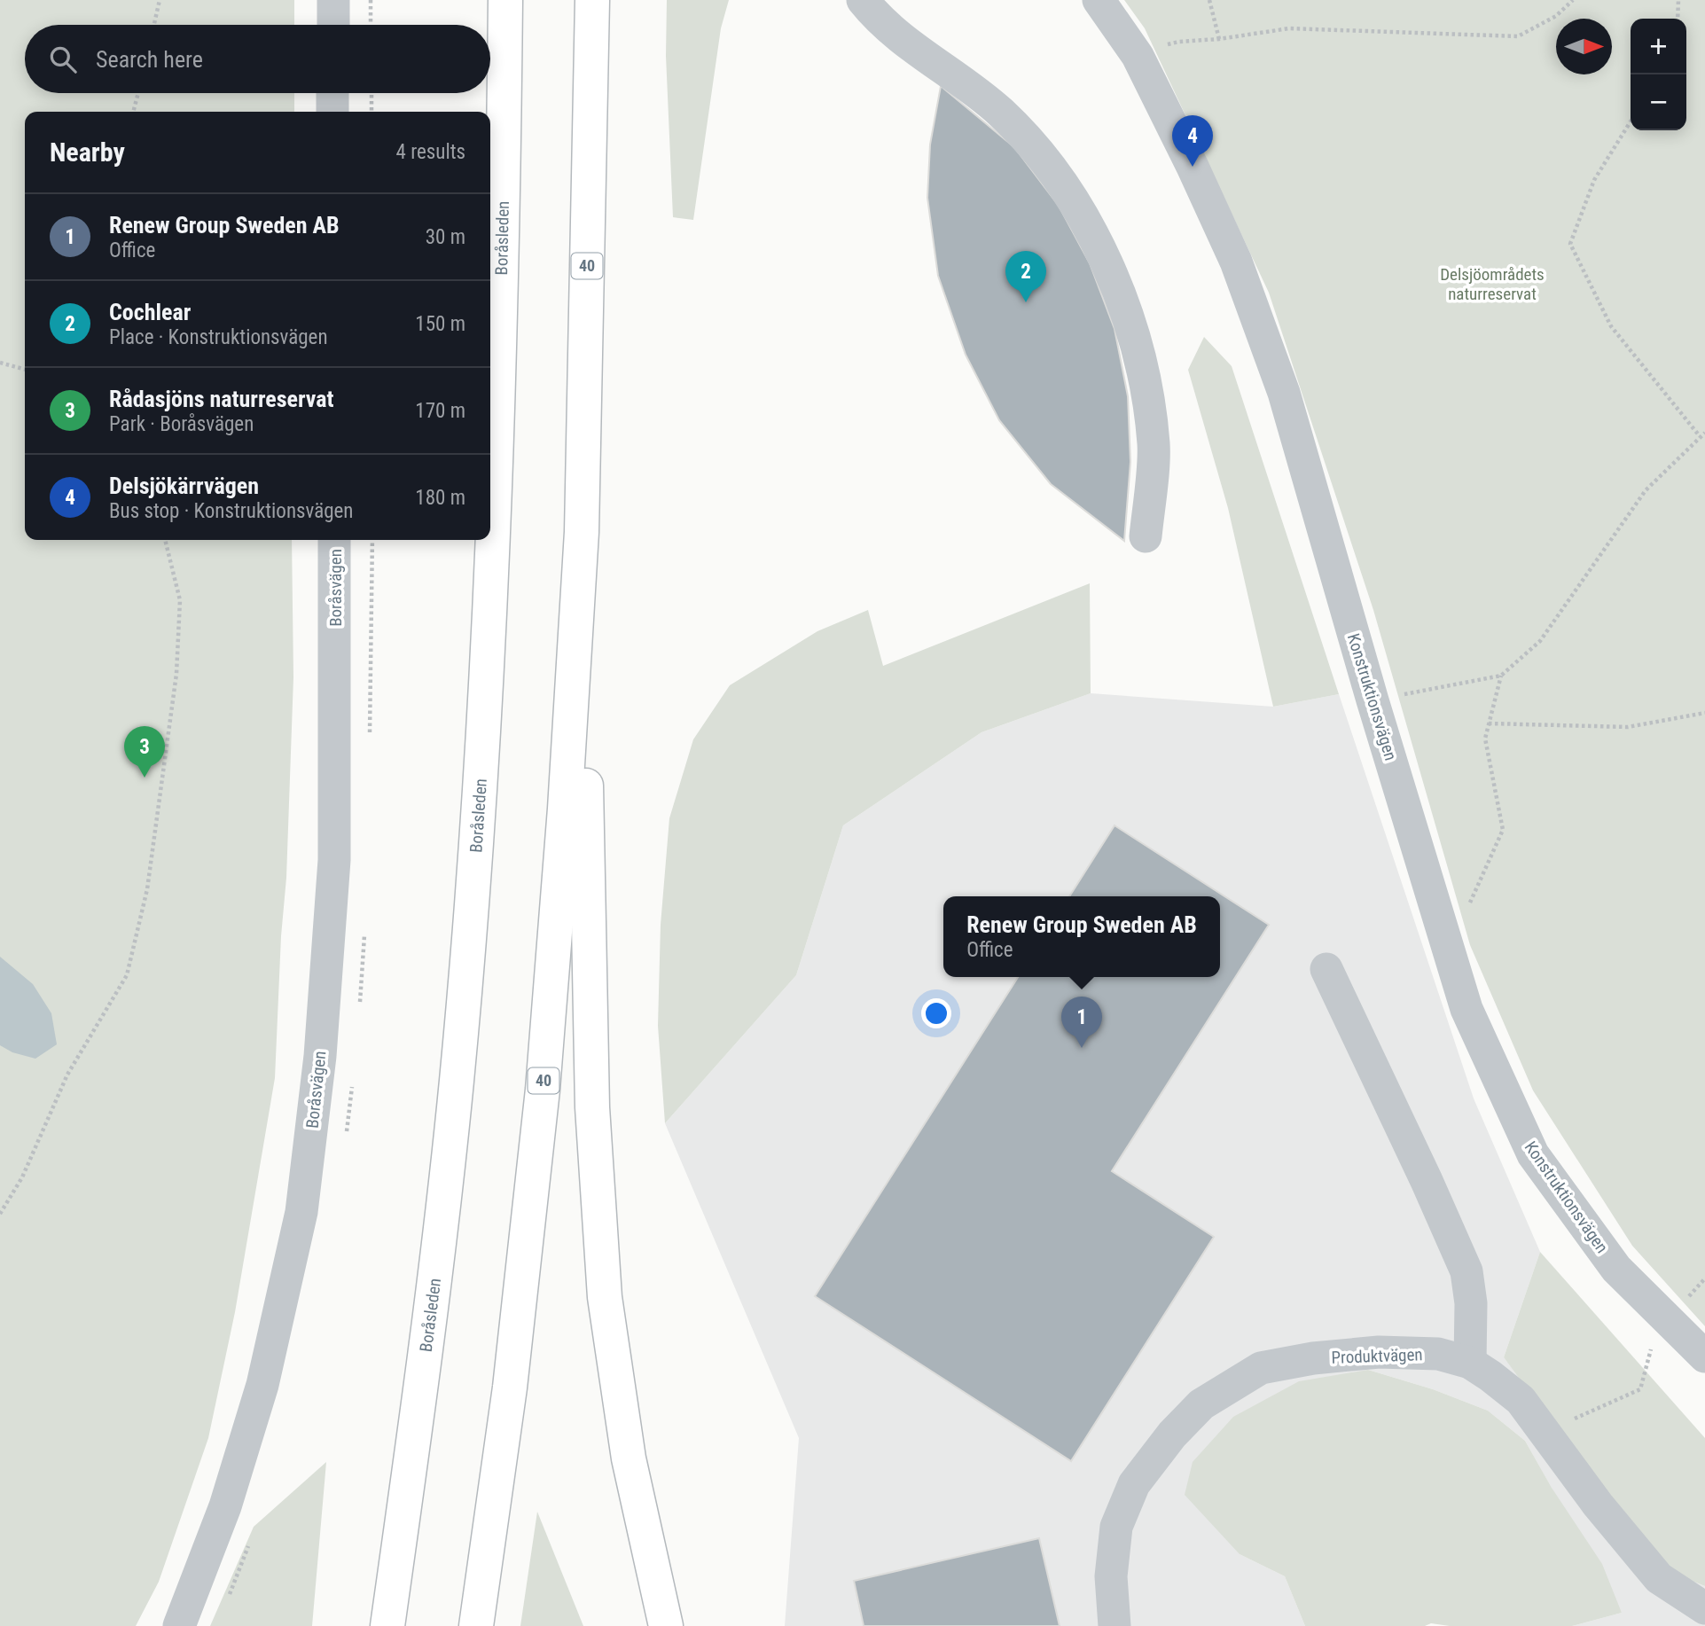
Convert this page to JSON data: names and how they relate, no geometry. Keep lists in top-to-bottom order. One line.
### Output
{"streets":{"highway":["Boråsleden","40"],"street":["Boråsvägen","Konstruktionsvägen","Produktvägen"]},"parks":["Delsjöområdets naturreservat"],"north":"right","page":{"map_buttons":["+","−"],"search":"Search here","heading":["Nearby","4 results"],"pins":["4","2","3","1"],"list":[{"mark":"1","name":"Renew Group Sweden AB","note":"Office","value":"30 m"},{"mark":"2","name":"Cochlear","note":"Place · Konstruktionsvägen","value":"150 m"},{"mark":"3","name":"Rådasjöns naturreservat","note":"Park · Boråsvägen","value":"170 m"},{"mark":"4","name":"Delsjökärrvägen","note":"Bus stop · Konstruktionsvägen","value":"180 m"}],"popup":["Renew Group Sweden AB","Office"]}}
